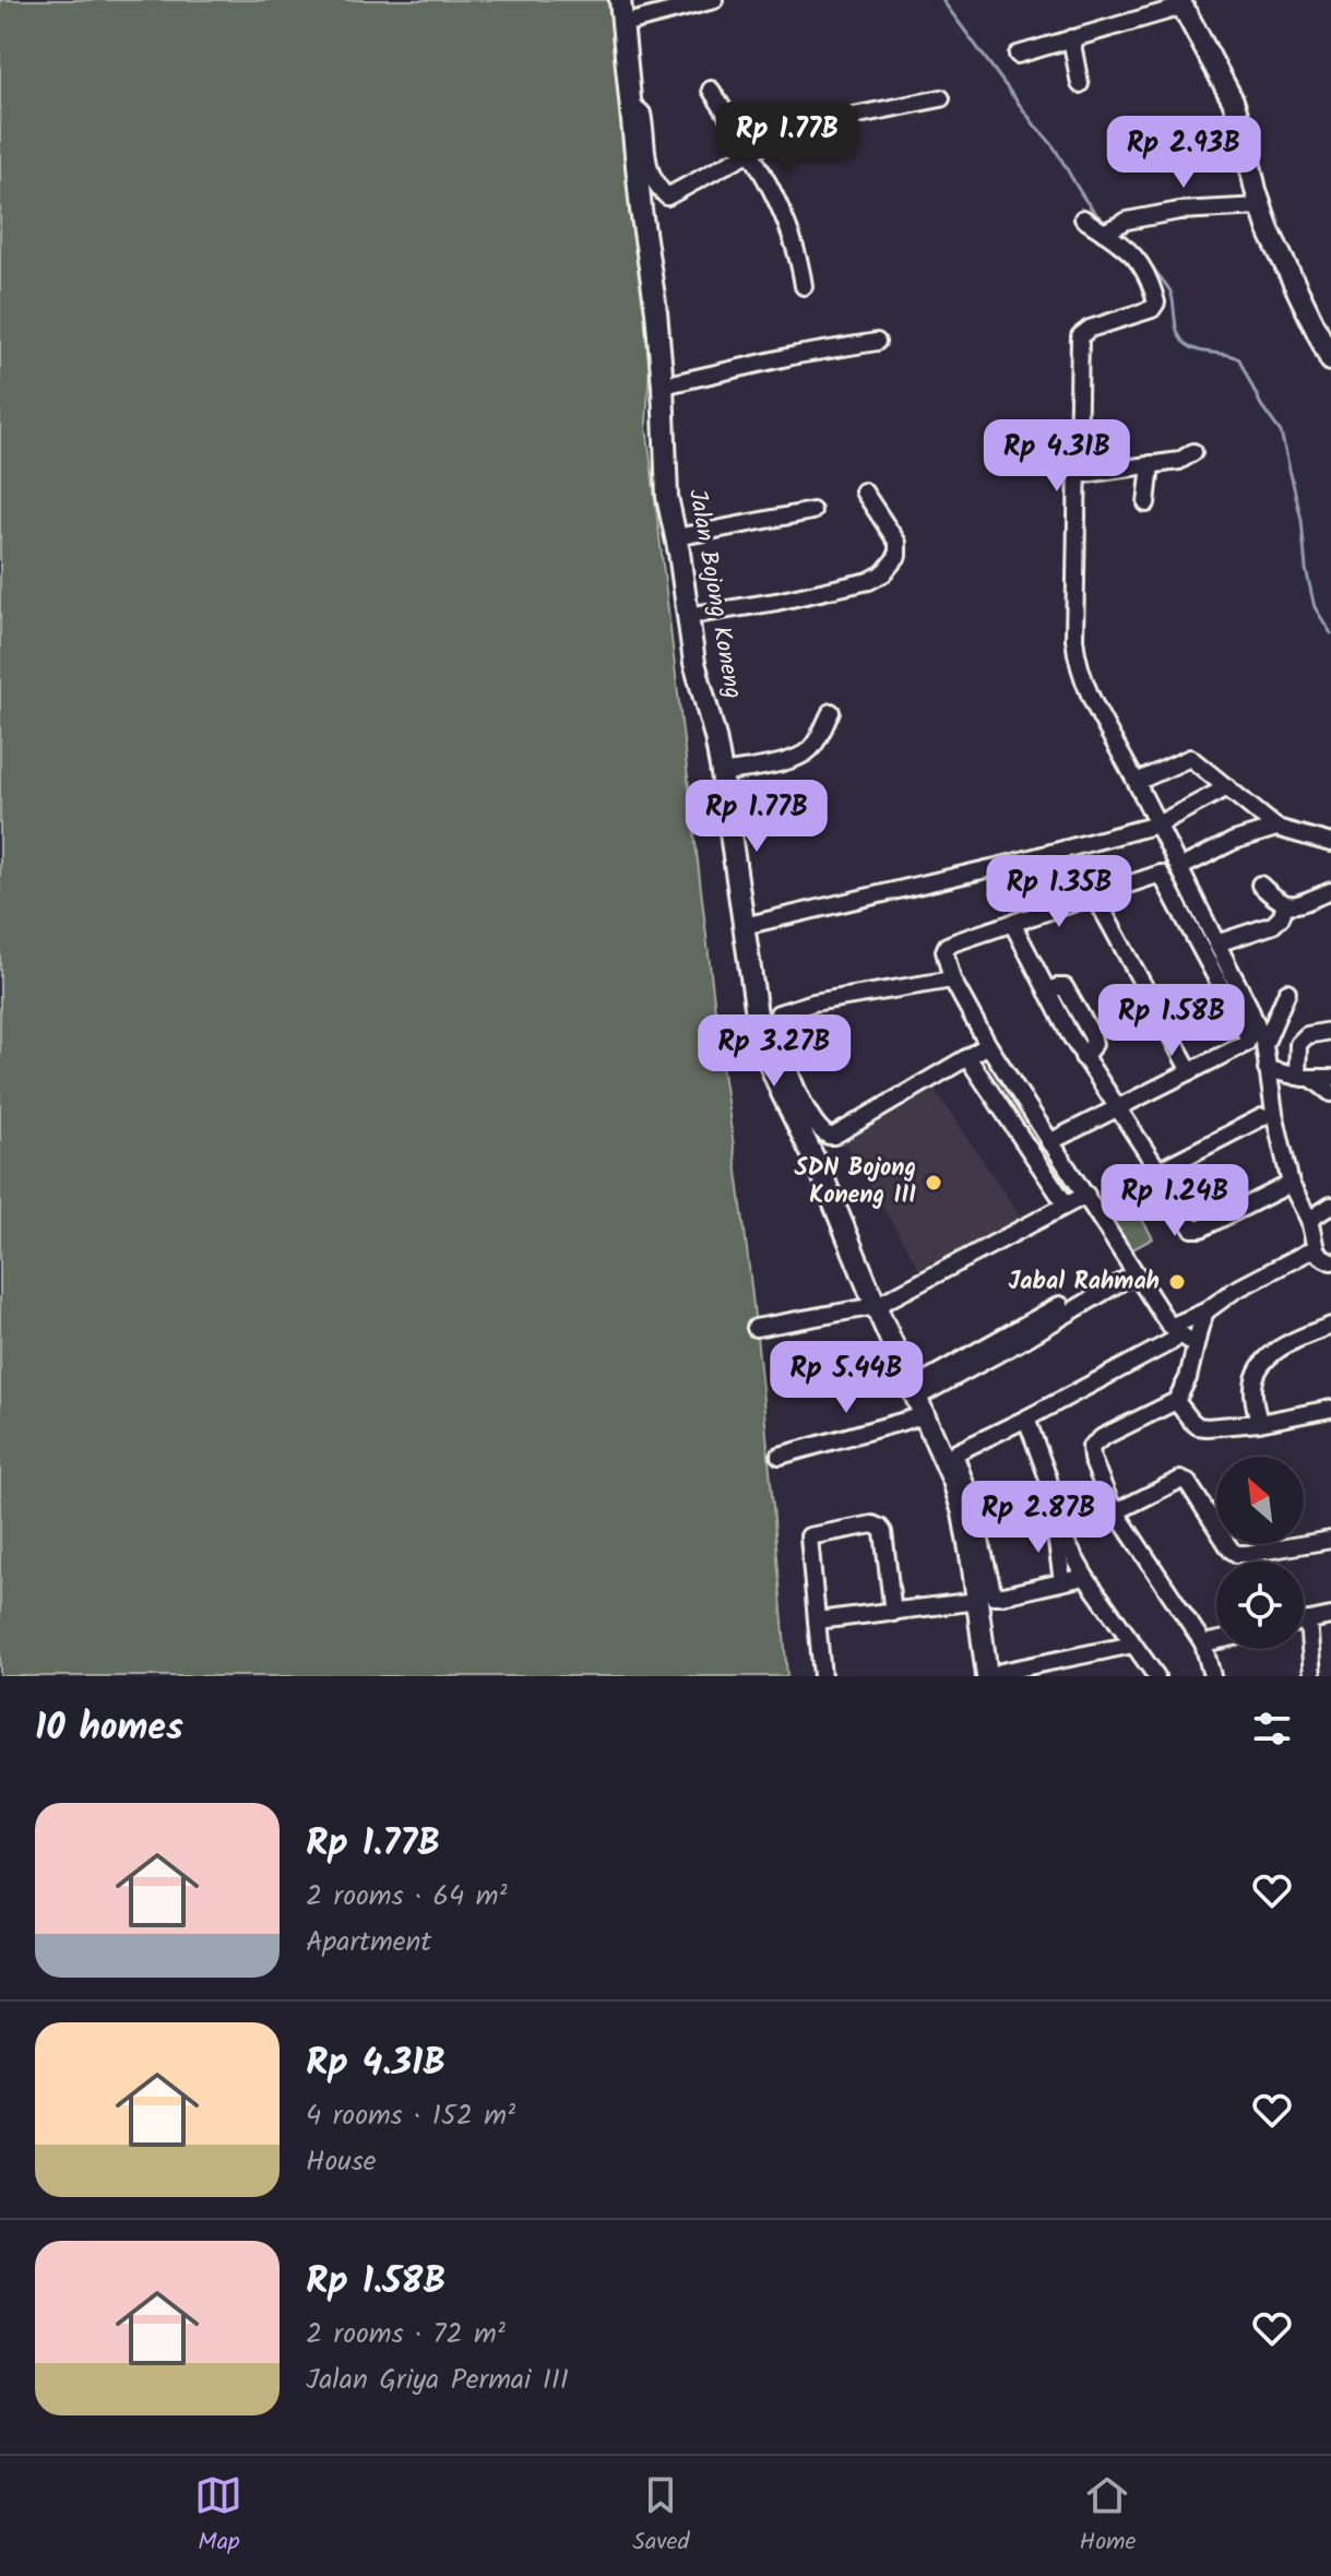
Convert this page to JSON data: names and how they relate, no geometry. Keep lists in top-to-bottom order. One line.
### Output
{"streets":{"street":["Jalan Bojong Koneng"]},"places":["SDN Bojong Koneng III","Jabal Rahmah"],"north":"top left","page":{"price":["Rp 1.77B","Rp 2.93B","Rp 4.31B","Rp 1.77B","Rp 1.35B","Rp 1.58B","Rp 3.27B","Rp 1.24B","Rp 5.44B","Rp 2.87B"],"heading":"10 homes","list":[{"name":"Rp 1.77B","note":"2 rooms · 64 m² · Apartment"},{"name":"Rp 4.31B","note":"4 rooms · 152 m² · House"},{"name":"Rp 1.58B","note":"2 rooms · 72 m² · Jalan Griya Permai III"}],"tabs":["Map","Saved","Home"]}}
